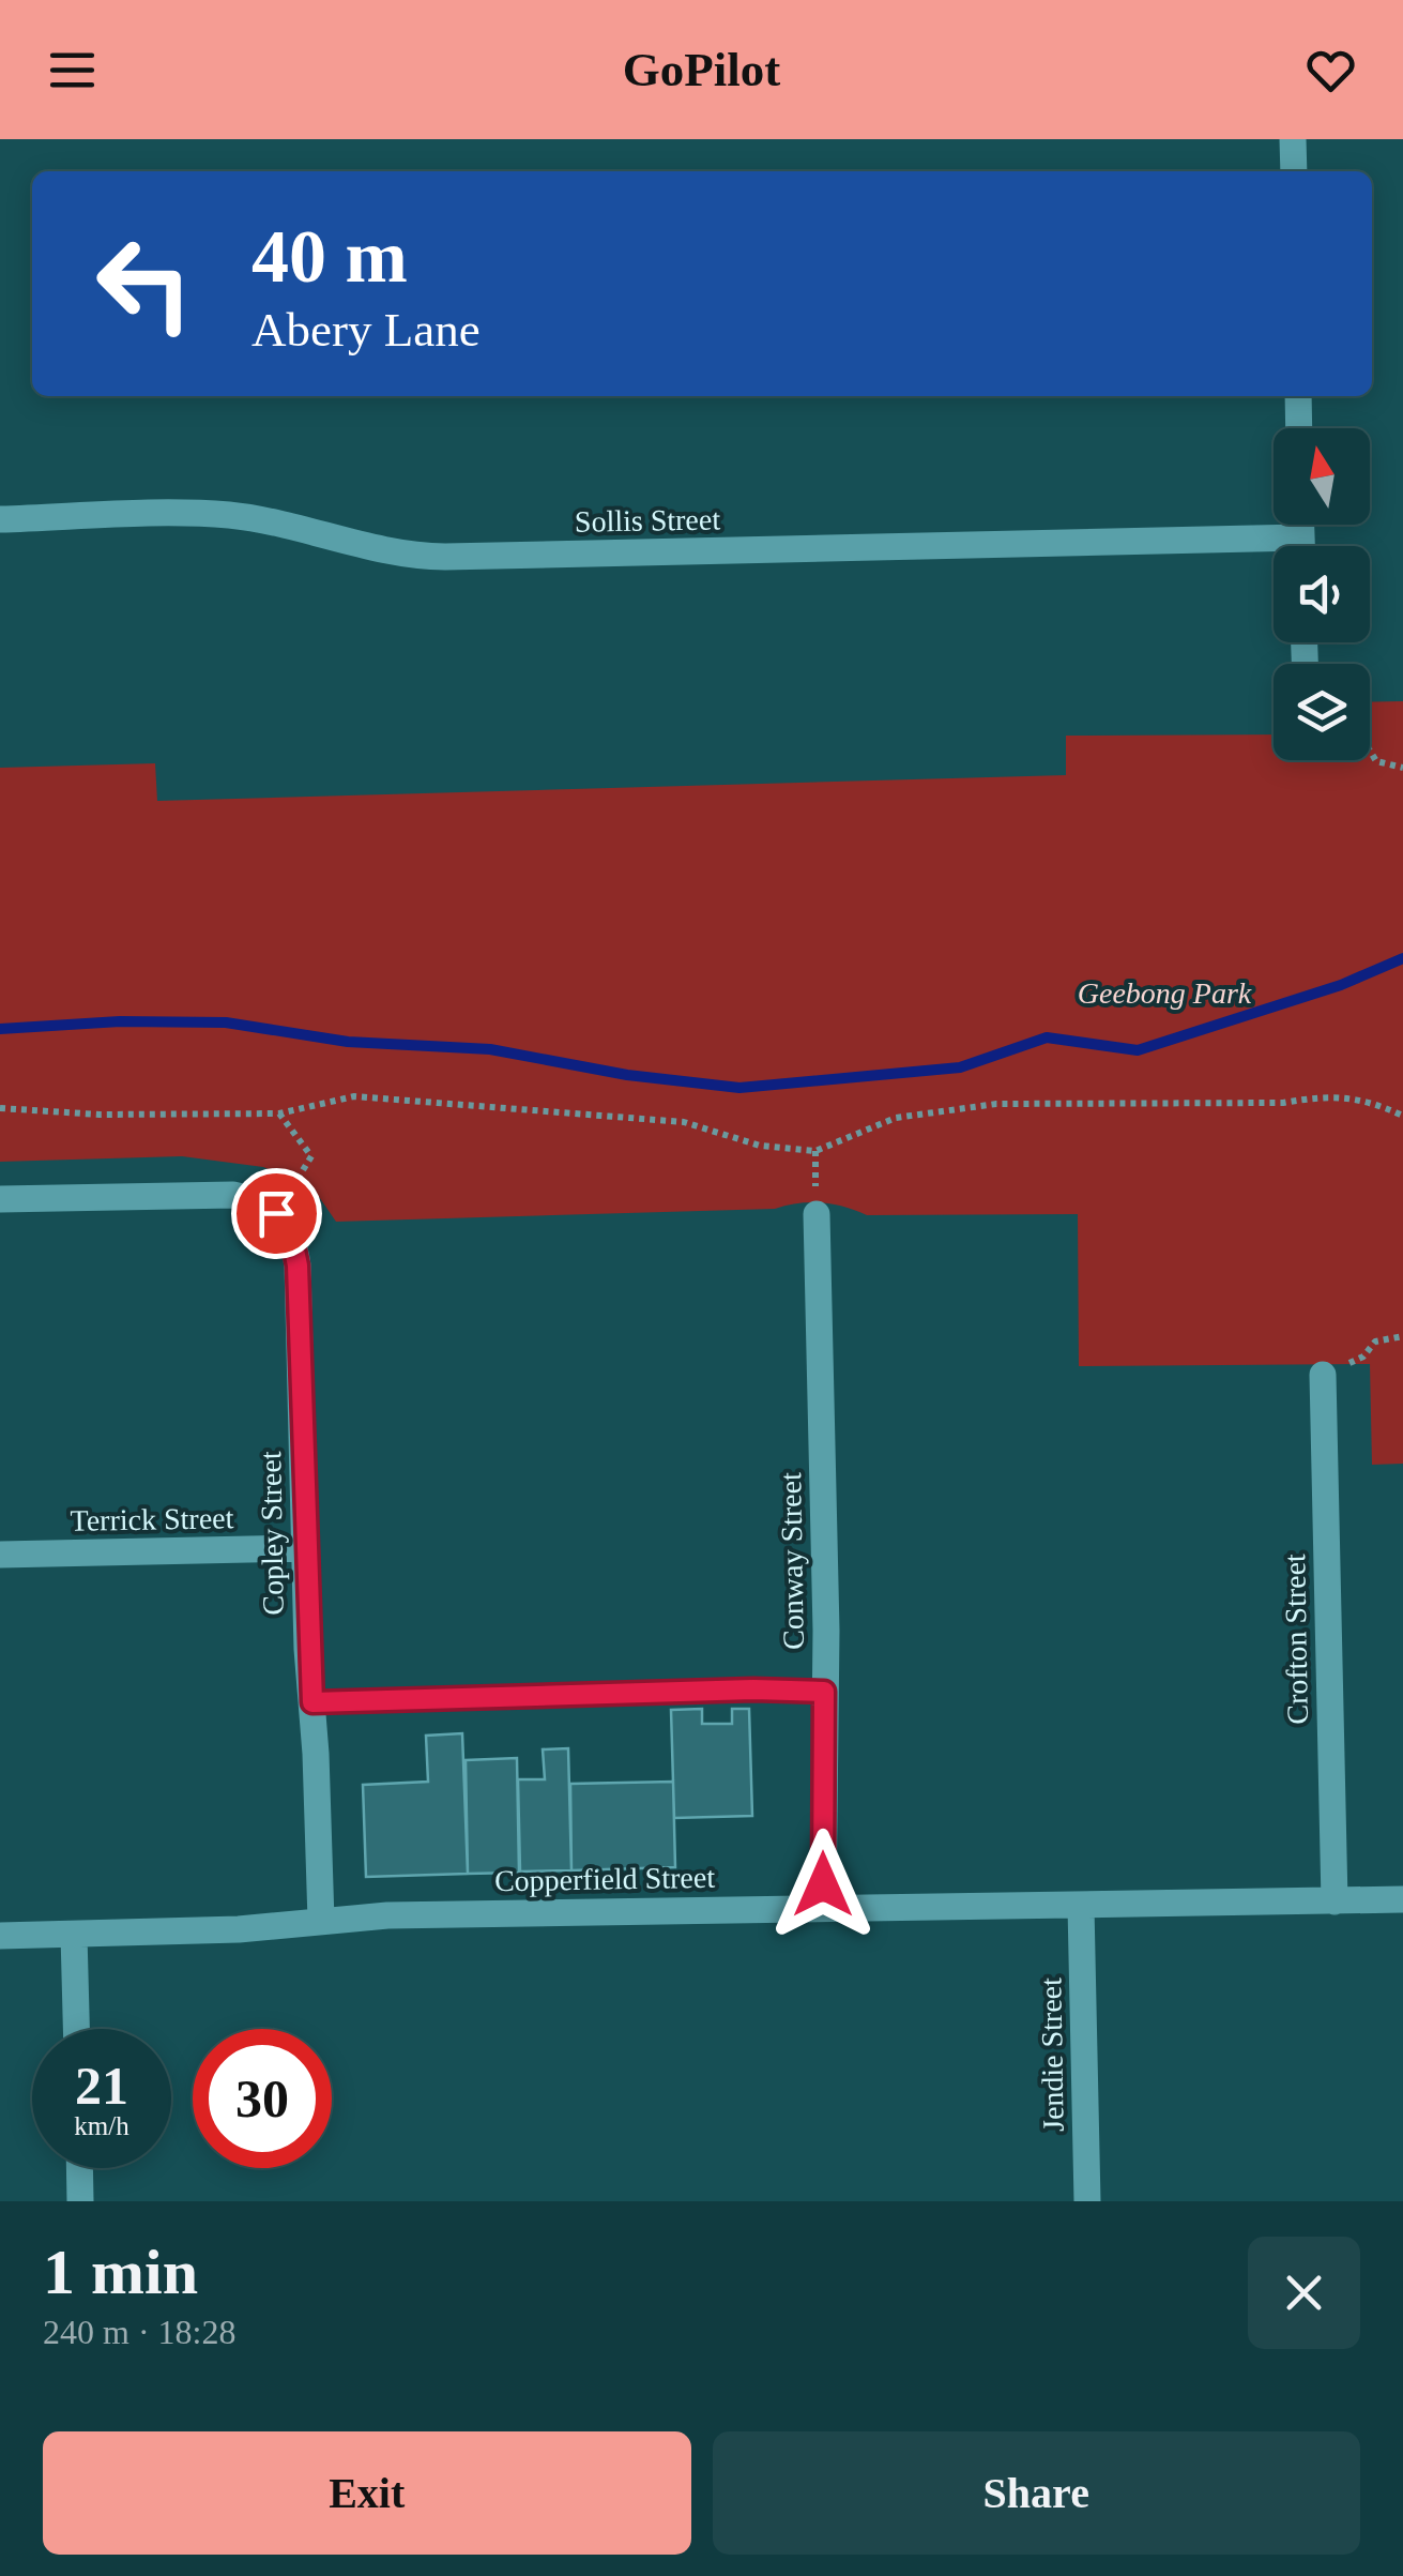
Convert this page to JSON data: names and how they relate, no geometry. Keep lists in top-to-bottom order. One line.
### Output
{"streets":{"street":["Sollis Street","Terrick Street","Copley Street","Conway Street","Crofton Street","Copperfield Street","Jendie Street"]},"crossings":[["Terrick Street","Copley Street"],["Copley Street","Copperfield Street"],["Conway Street","Copperfield Street"],["Crofton Street","Copperfield Street"],["Copperfield Street","Jendie Street"]],"parks":["Geebong Park"],"north":"top","page":{"header":"GoPilot","turn":["40 m","Abery Lane"],"speed":"21 km/h","limit":"30","heading":["1 min","240 m · 18:28"],"buttons":["Exit","Share"]}}
